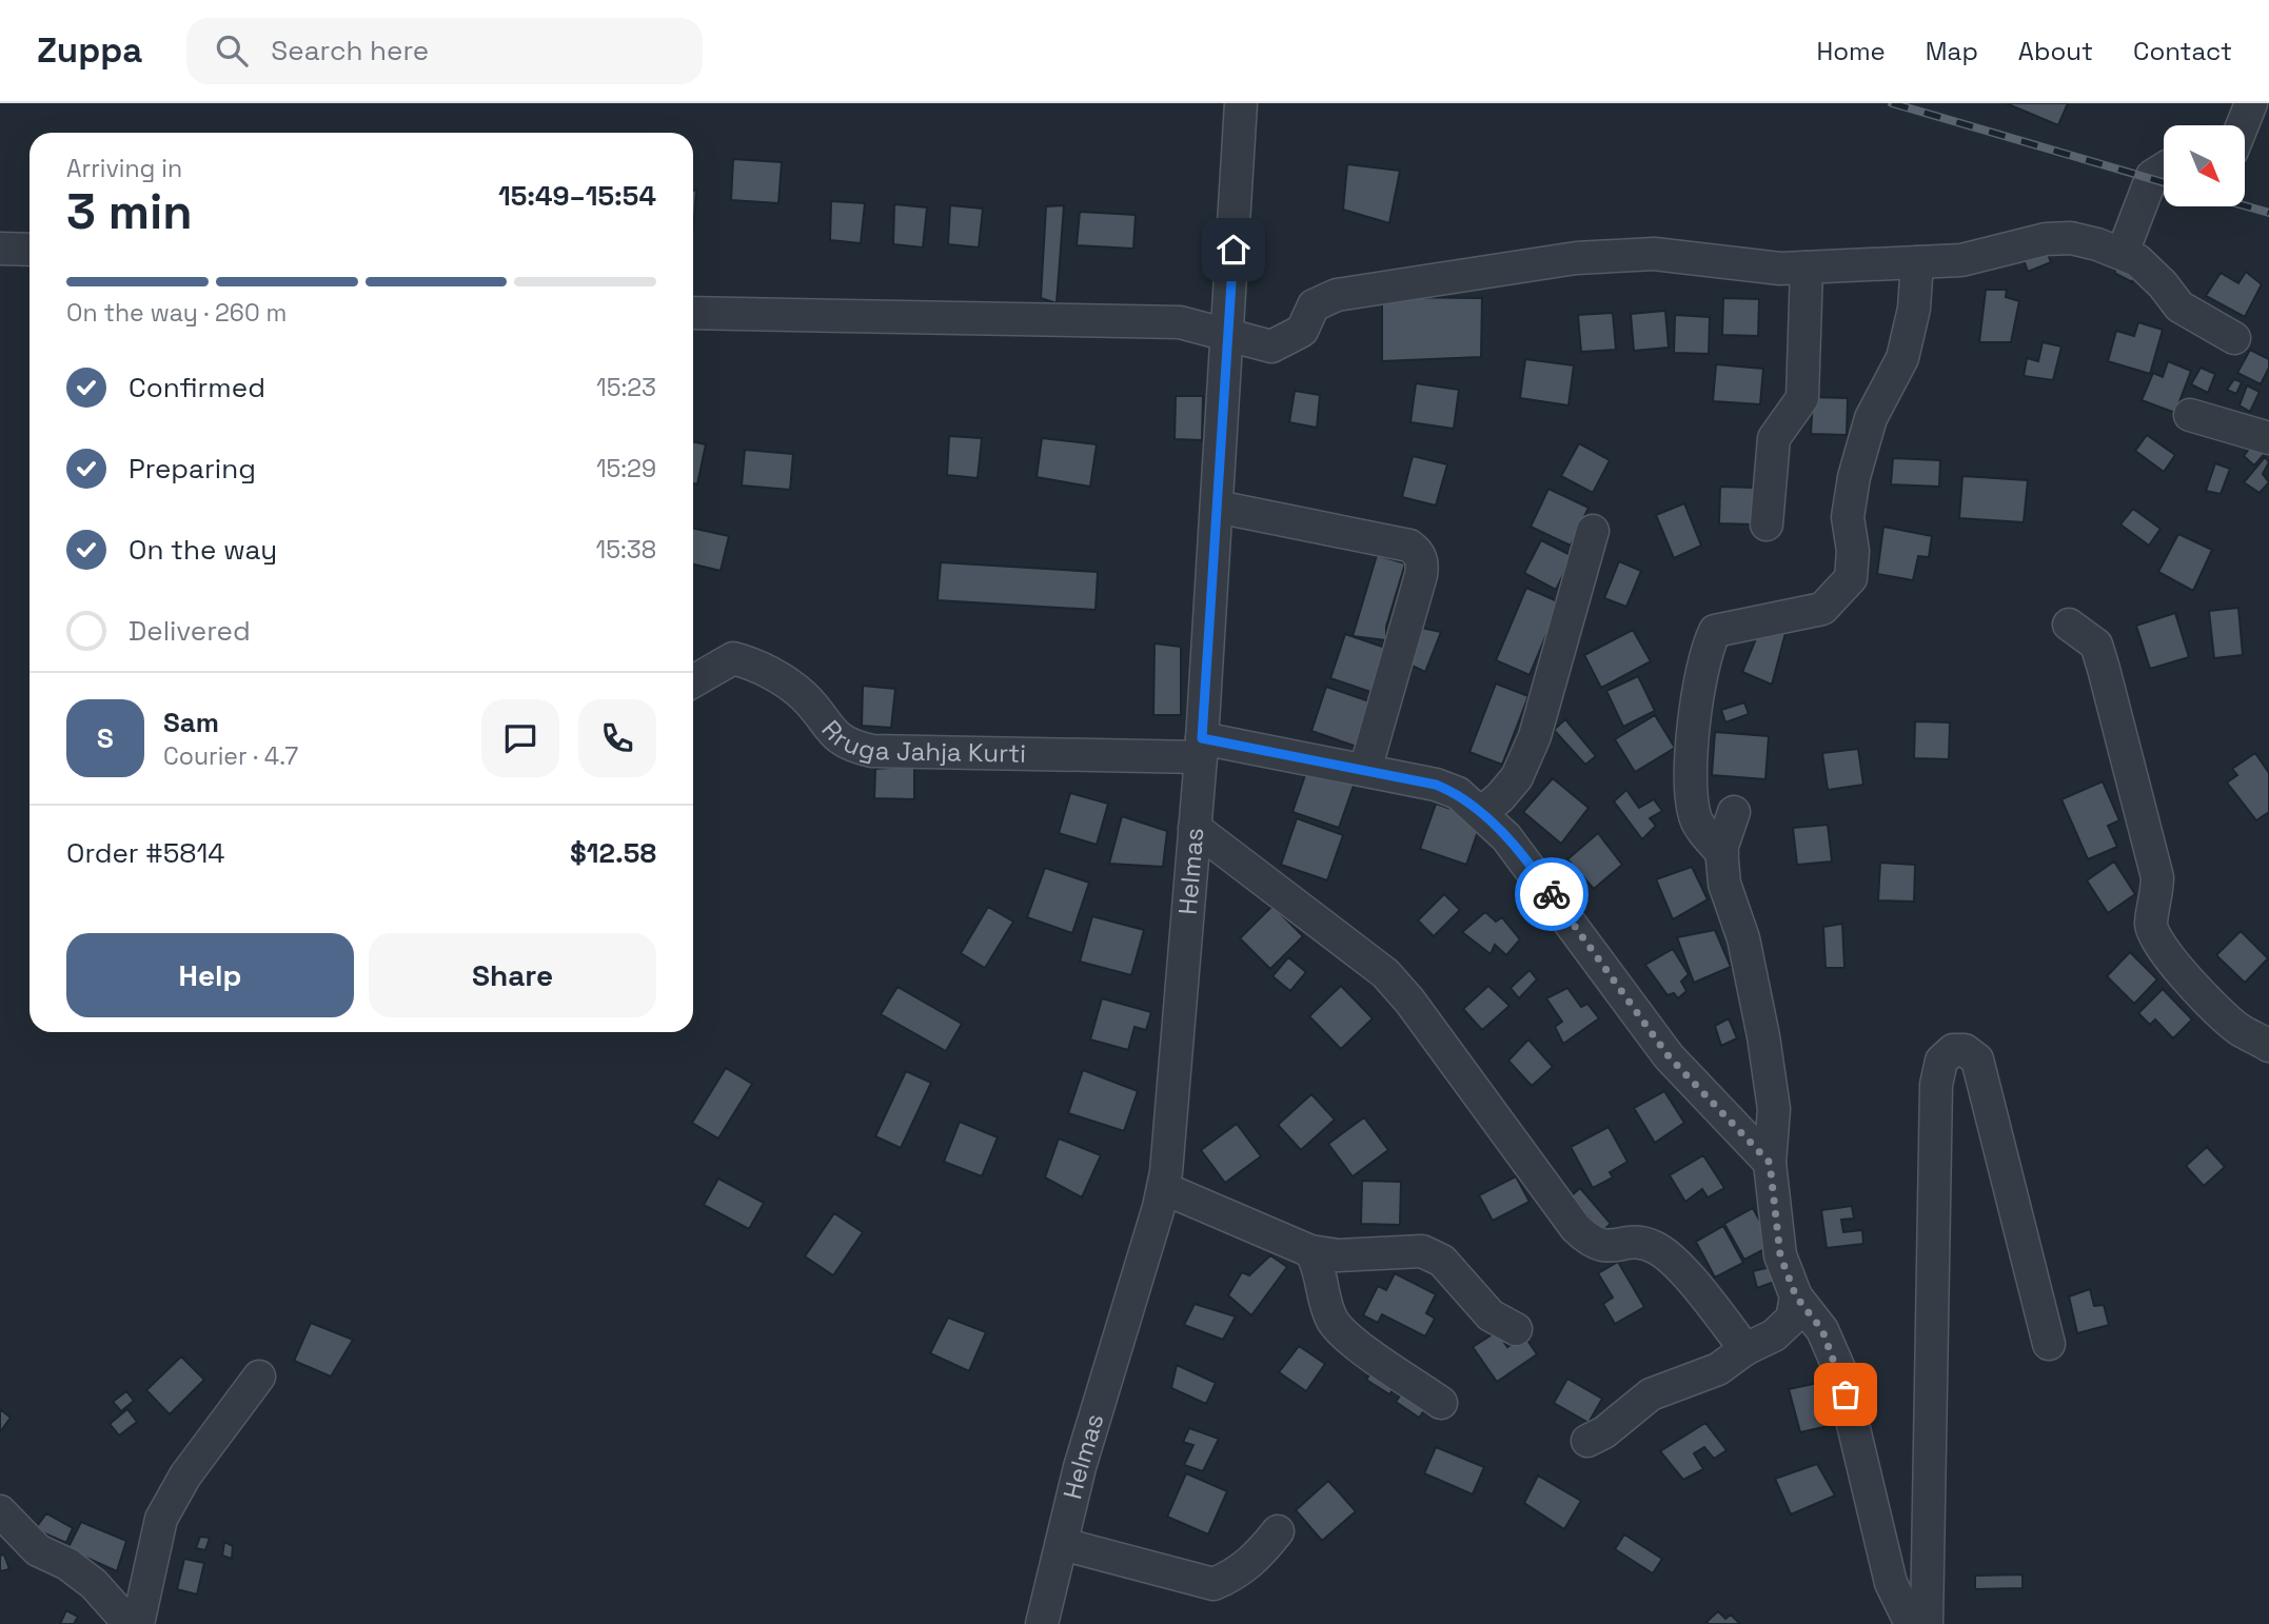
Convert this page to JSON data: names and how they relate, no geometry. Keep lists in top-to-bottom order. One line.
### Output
{"streets":{"street":["Rruga Jahja Kurti","Helmas"]},"crossings":[["Rruga Jahja Kurti","Helmas"]],"north":"bottom right","page":{"header":"Zuppa","search":"Search here","nav":["Home","Map","About","Contact"],"heading":["3 min","Arriving in","15:49–15:54"],"panel":["Sam","Courier · 4.7","Order #5814","$12.58"],"bar":"On the way · 260 m","list":[["Confirmed","15:23"],["Preparing","15:29"],["On the way","15:38"],"Delivered"],"round":"S","buttons":["Help","Share"]}}
